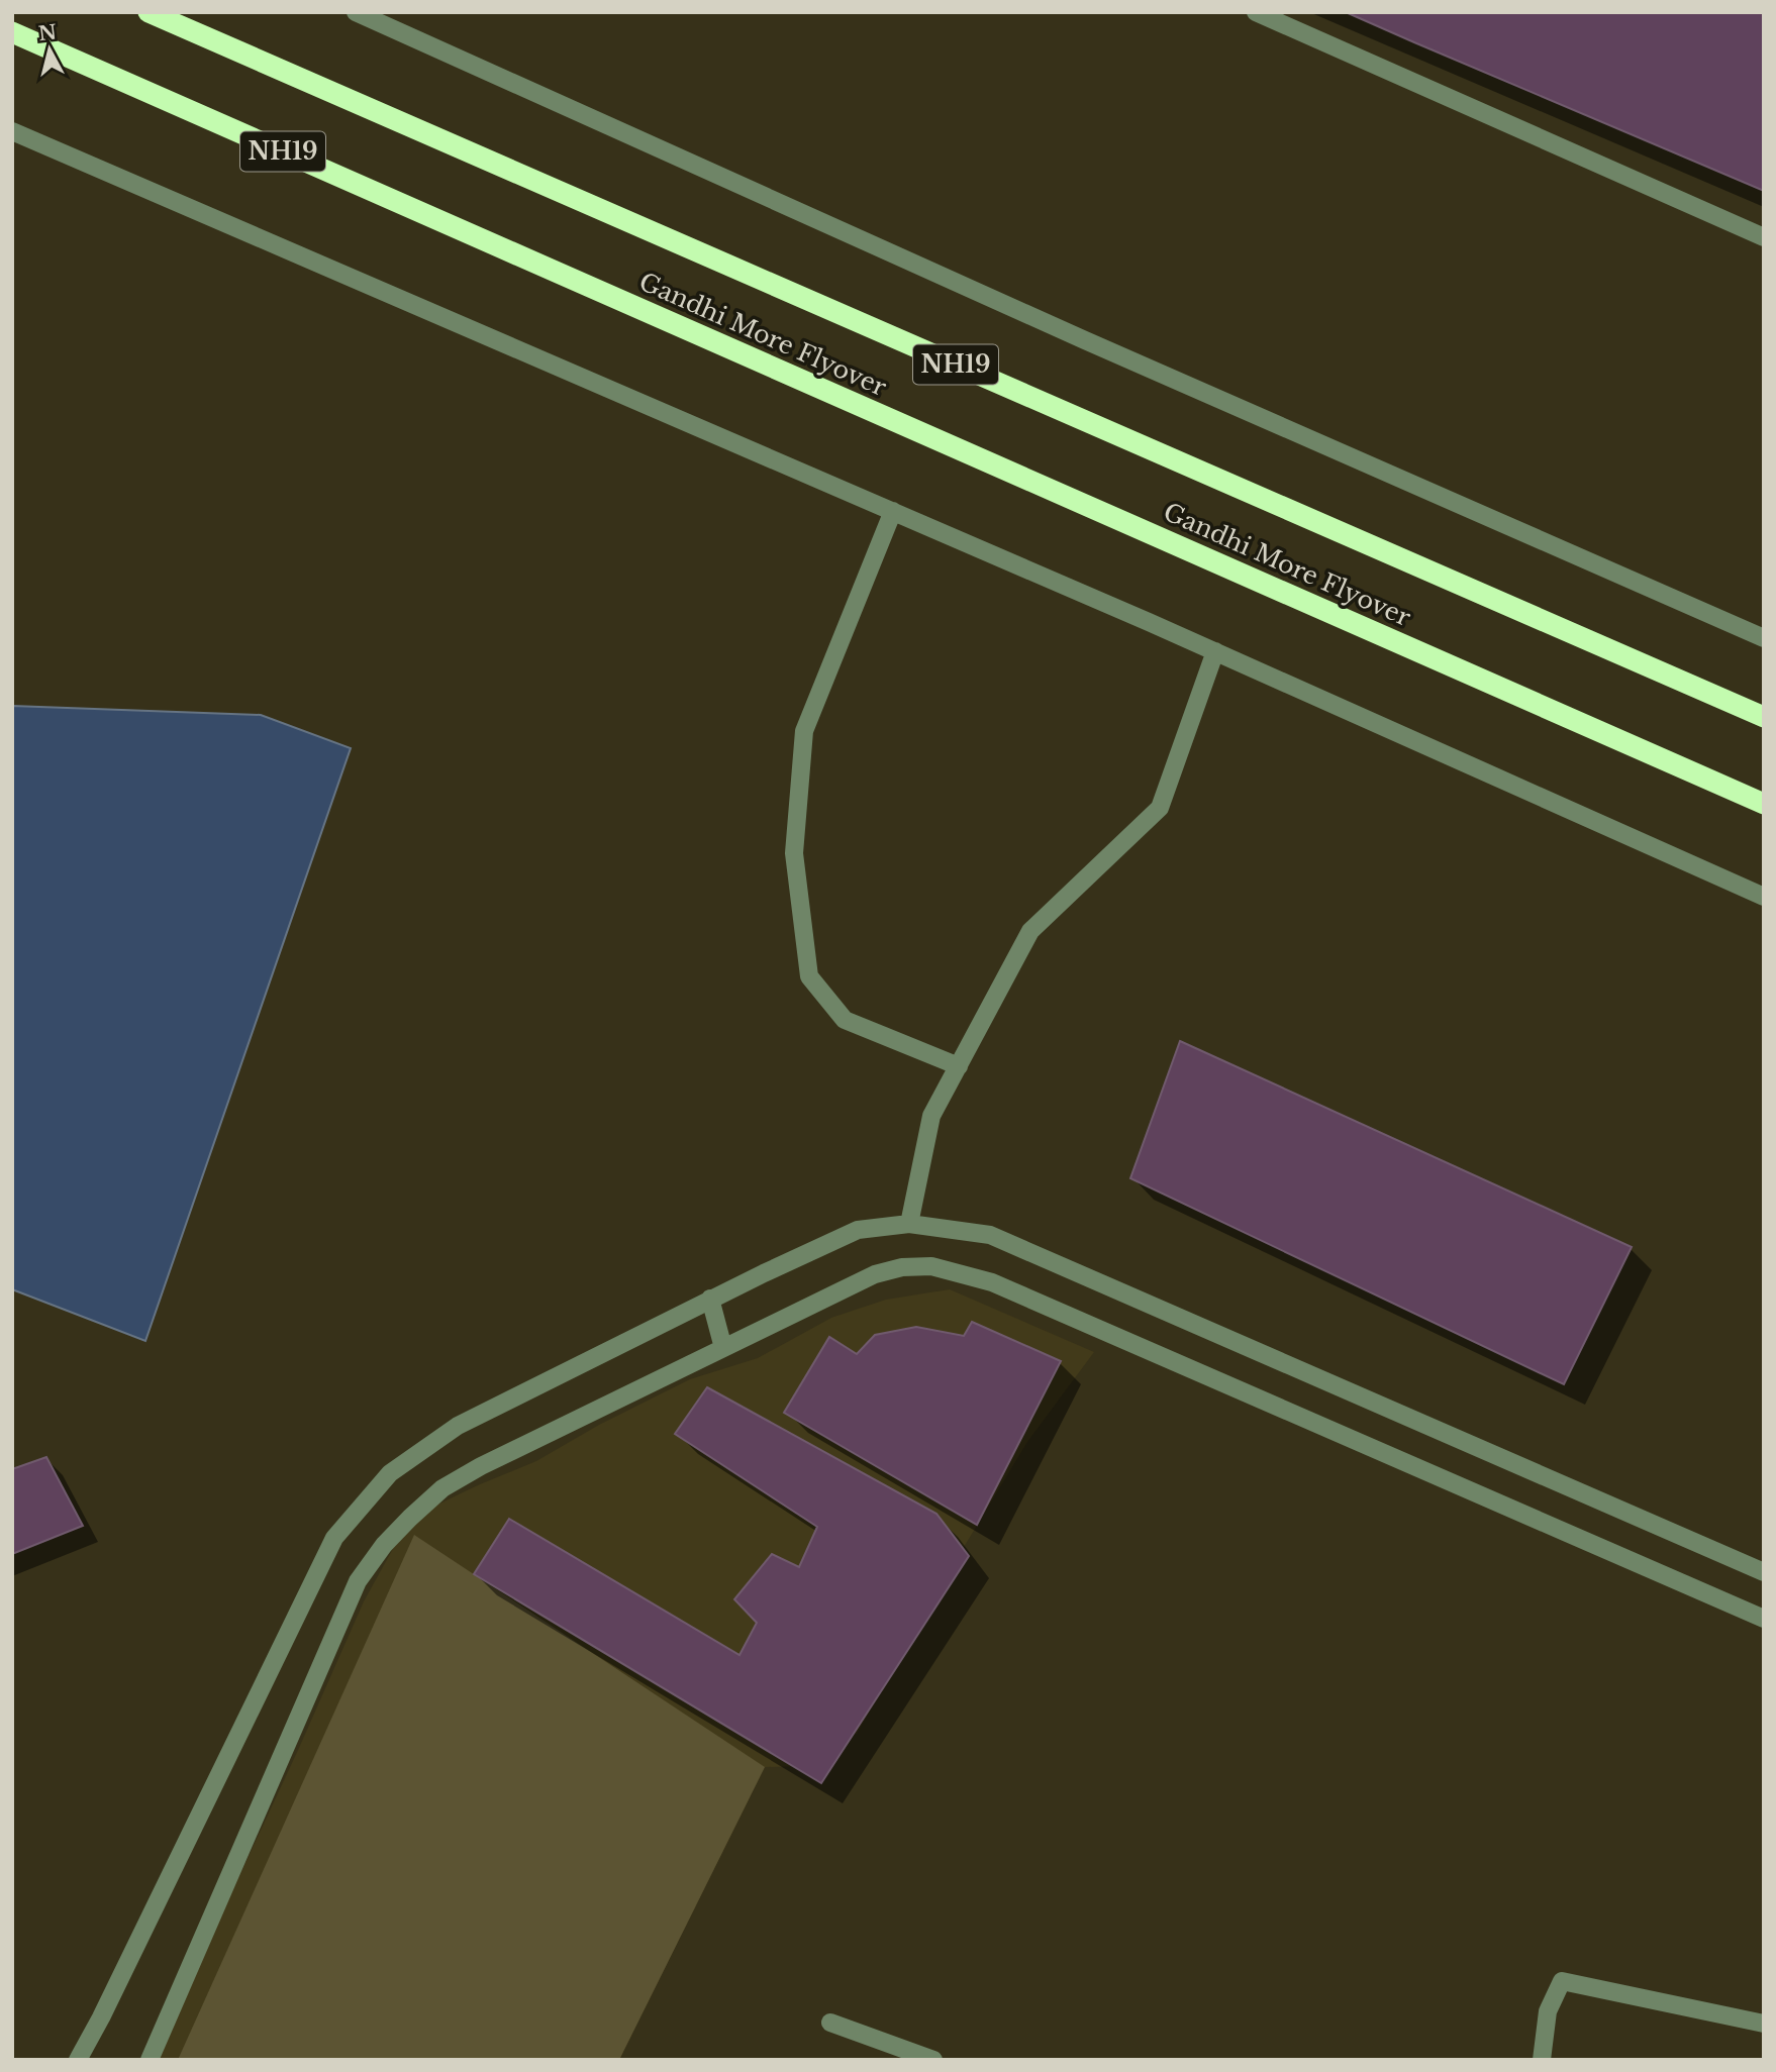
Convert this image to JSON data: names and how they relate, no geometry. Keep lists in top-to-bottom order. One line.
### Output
{"streets":{"highway":["NH19","Gandhi More Flyover"]},"north":"top"}
